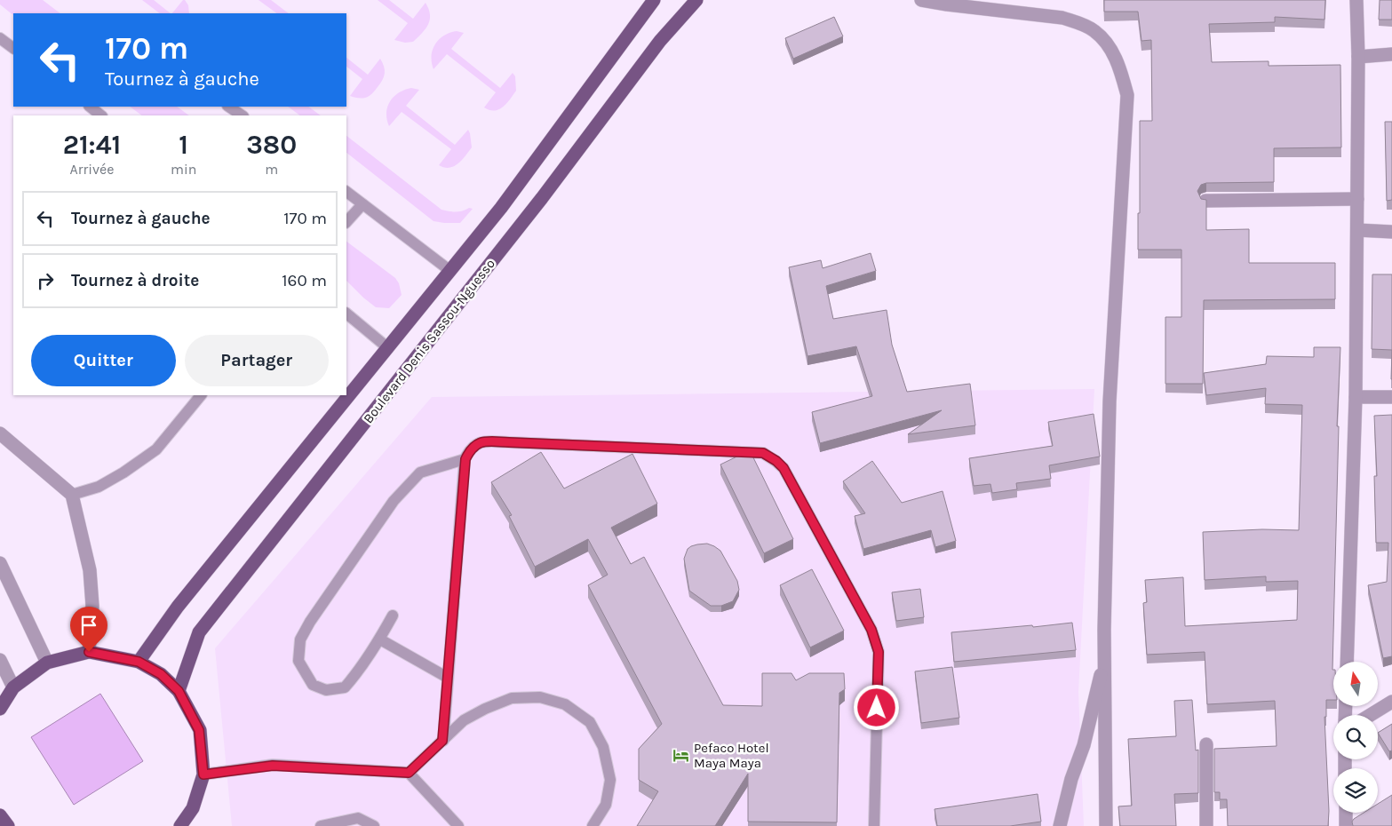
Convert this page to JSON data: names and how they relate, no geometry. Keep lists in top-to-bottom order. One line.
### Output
{"streets":{"main road":["Boulevard Denis Sassou-Nguesso"]},"places":{"hotel":["Pefaco Hotel Maya Maya"]},"north":"top","page":{"turn":["170 m","Tournez à gauche"],"eta":["21:41","Arrivée","1","min","380","m"],"list":[{"name":"Tournez à gauche","value":"170 m"},{"name":"Tournez à droite","value":"160 m"}],"buttons":["Quitter","Partager"]}}
